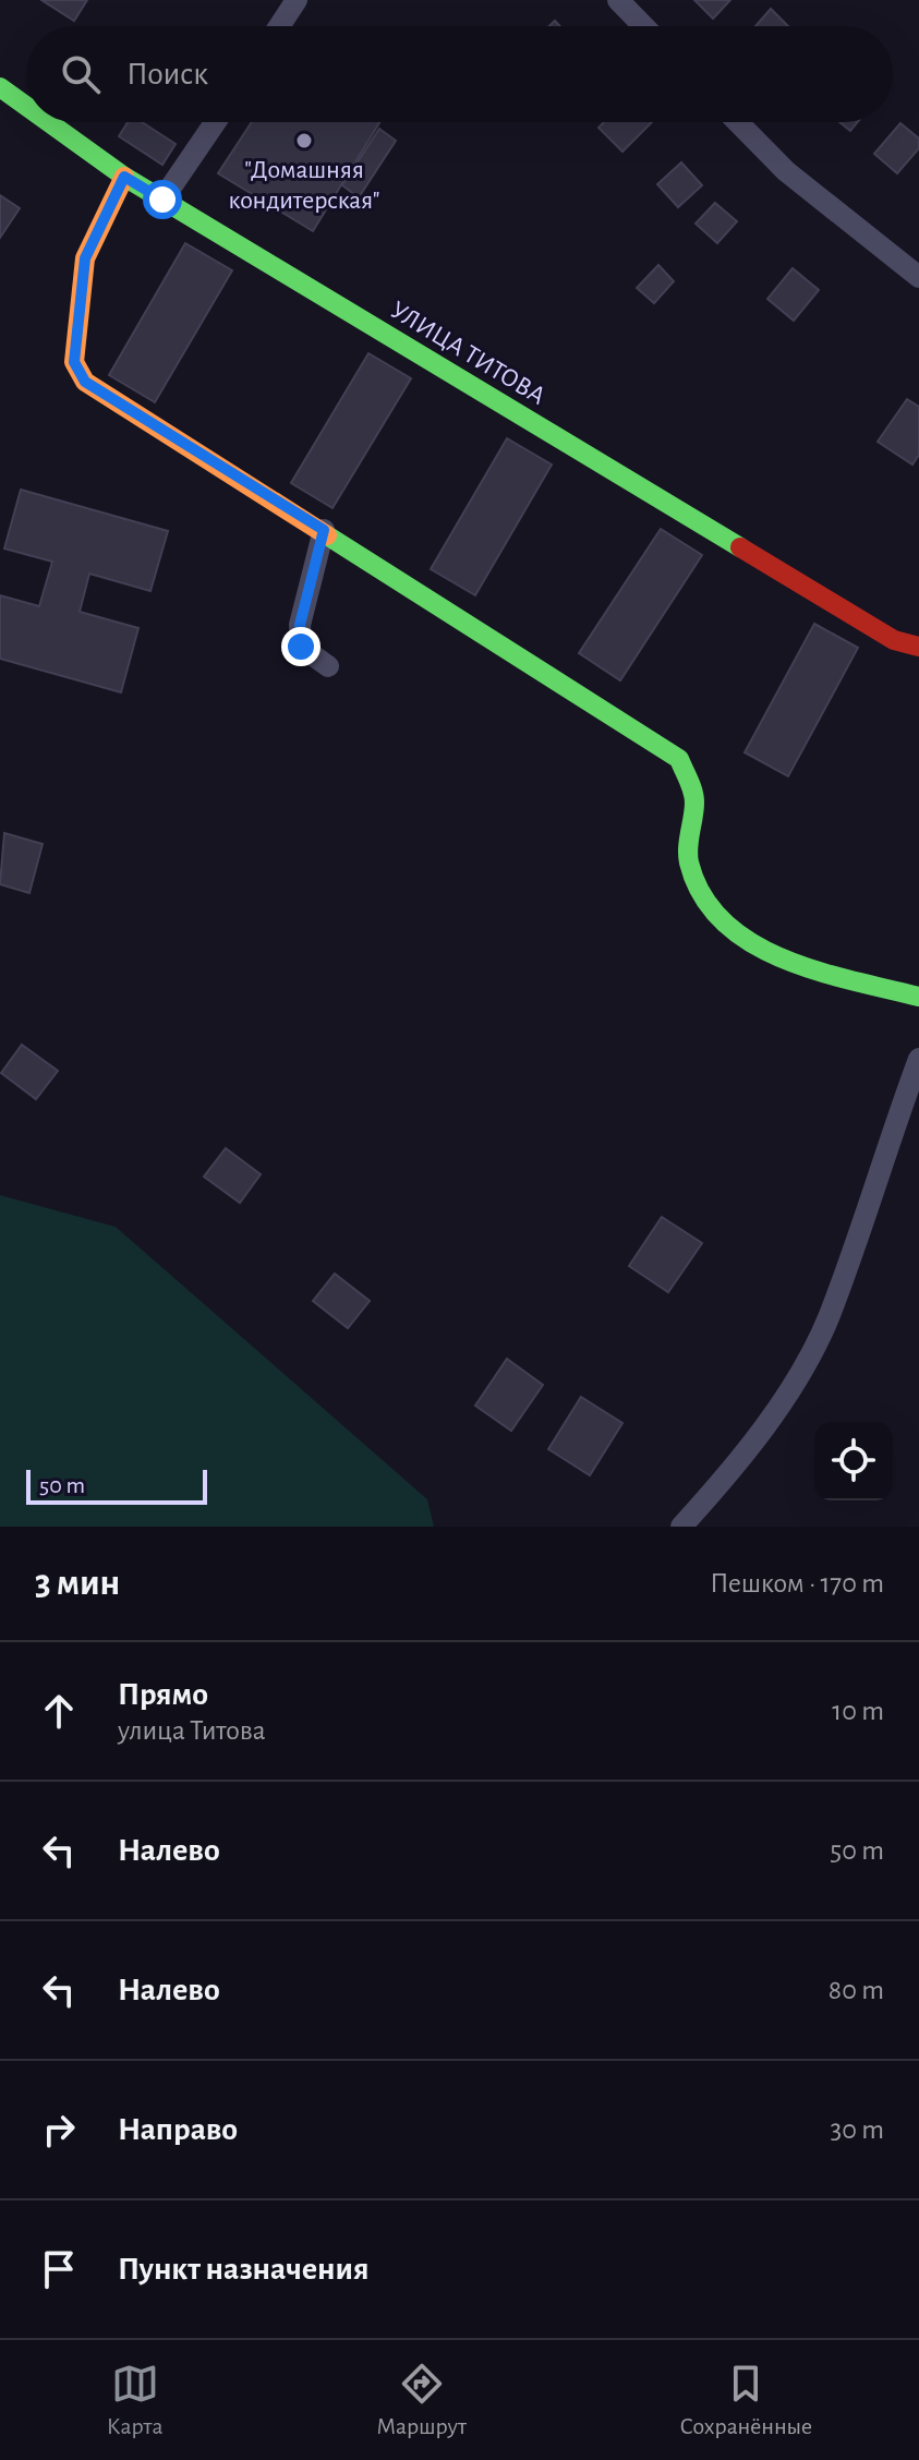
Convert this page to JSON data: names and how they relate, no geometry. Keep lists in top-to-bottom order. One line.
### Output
{"streets":{"street":["УЛИЦА ТИТОВА"]},"places":["\"Домашняя кондитерская\""],"scale_bar":"50 m","page":{"search":"Поиск","scale":"50 m","heading":["3 мин","Пешком · 170 m"],"list":[["Прямо","улица Титова","10 m"],["Налево","50 m"],["Налево","80 m"],["Направо","30 m"],"Пункт назначения"],"nav":["Карта","Маршрут","Сохранённые"]}}
